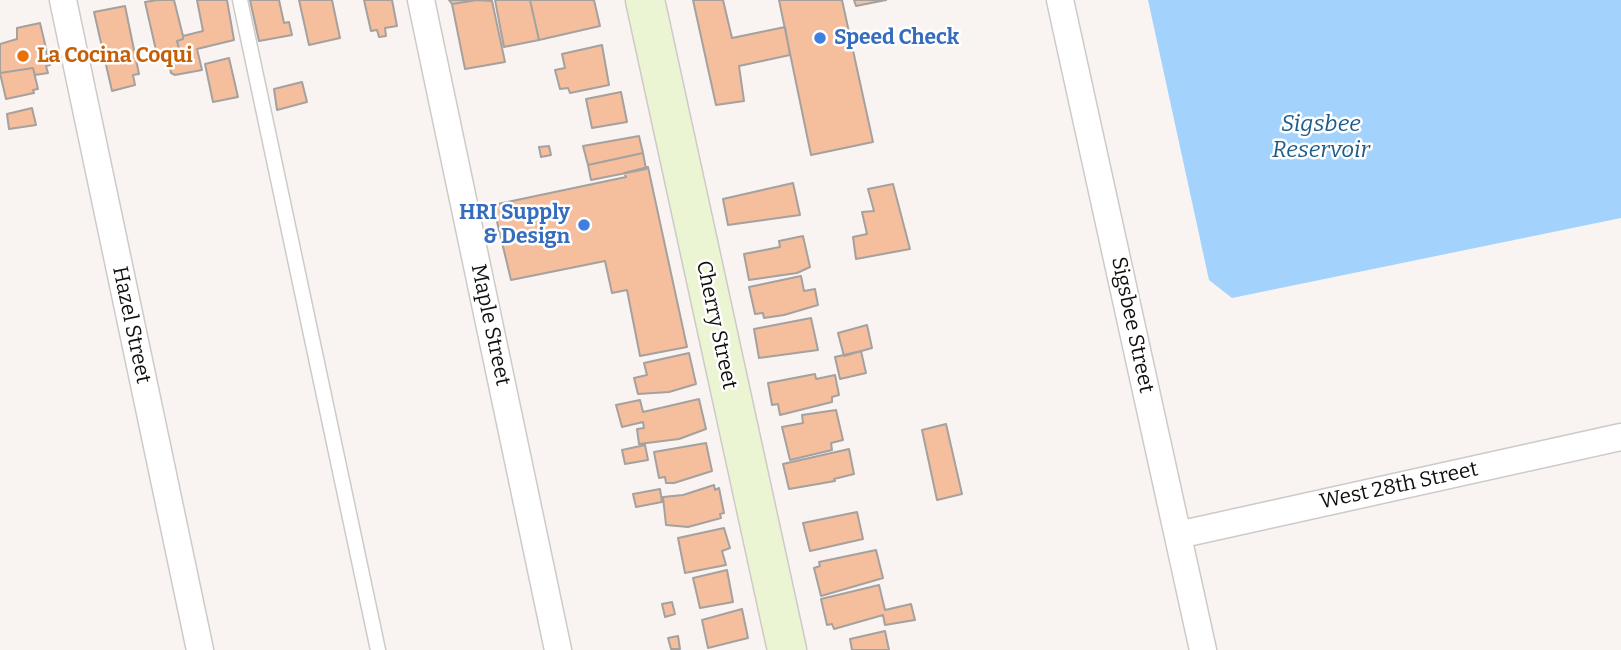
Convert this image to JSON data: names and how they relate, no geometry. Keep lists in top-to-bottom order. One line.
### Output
{"streets":{"street":["Hazel Street","Maple Street","Cherry Street","Sigsbee Street","West 28th Street"]},"crossings":[["Sigsbee Street","West 28th Street"]],"water":["Sigsbee Reservoir"],"places":["Speed Check","La Cocina Coqui","HRI Supply & Design"]}
